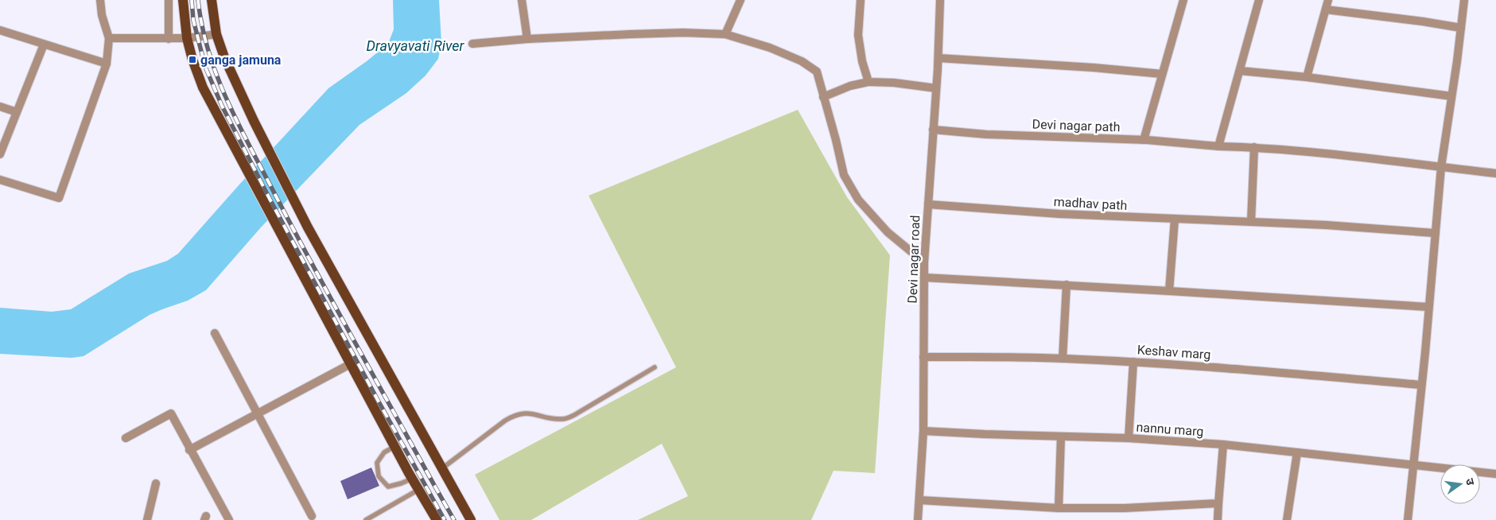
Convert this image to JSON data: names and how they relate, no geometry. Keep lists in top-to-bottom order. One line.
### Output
{"streets":{"street":["Devi nagar path","madhav path","Devi nagar road","Keshav marg","nannu marg"]},"crossings":[["Devi nagar path","Devi nagar road"],["madhav path","Devi nagar road"],["Devi nagar road","Keshav marg"],["Devi nagar road","nannu marg"]],"water":["Dravyavati River"],"places":{"transit":["ganga jamuna"]},"north":"right"}
